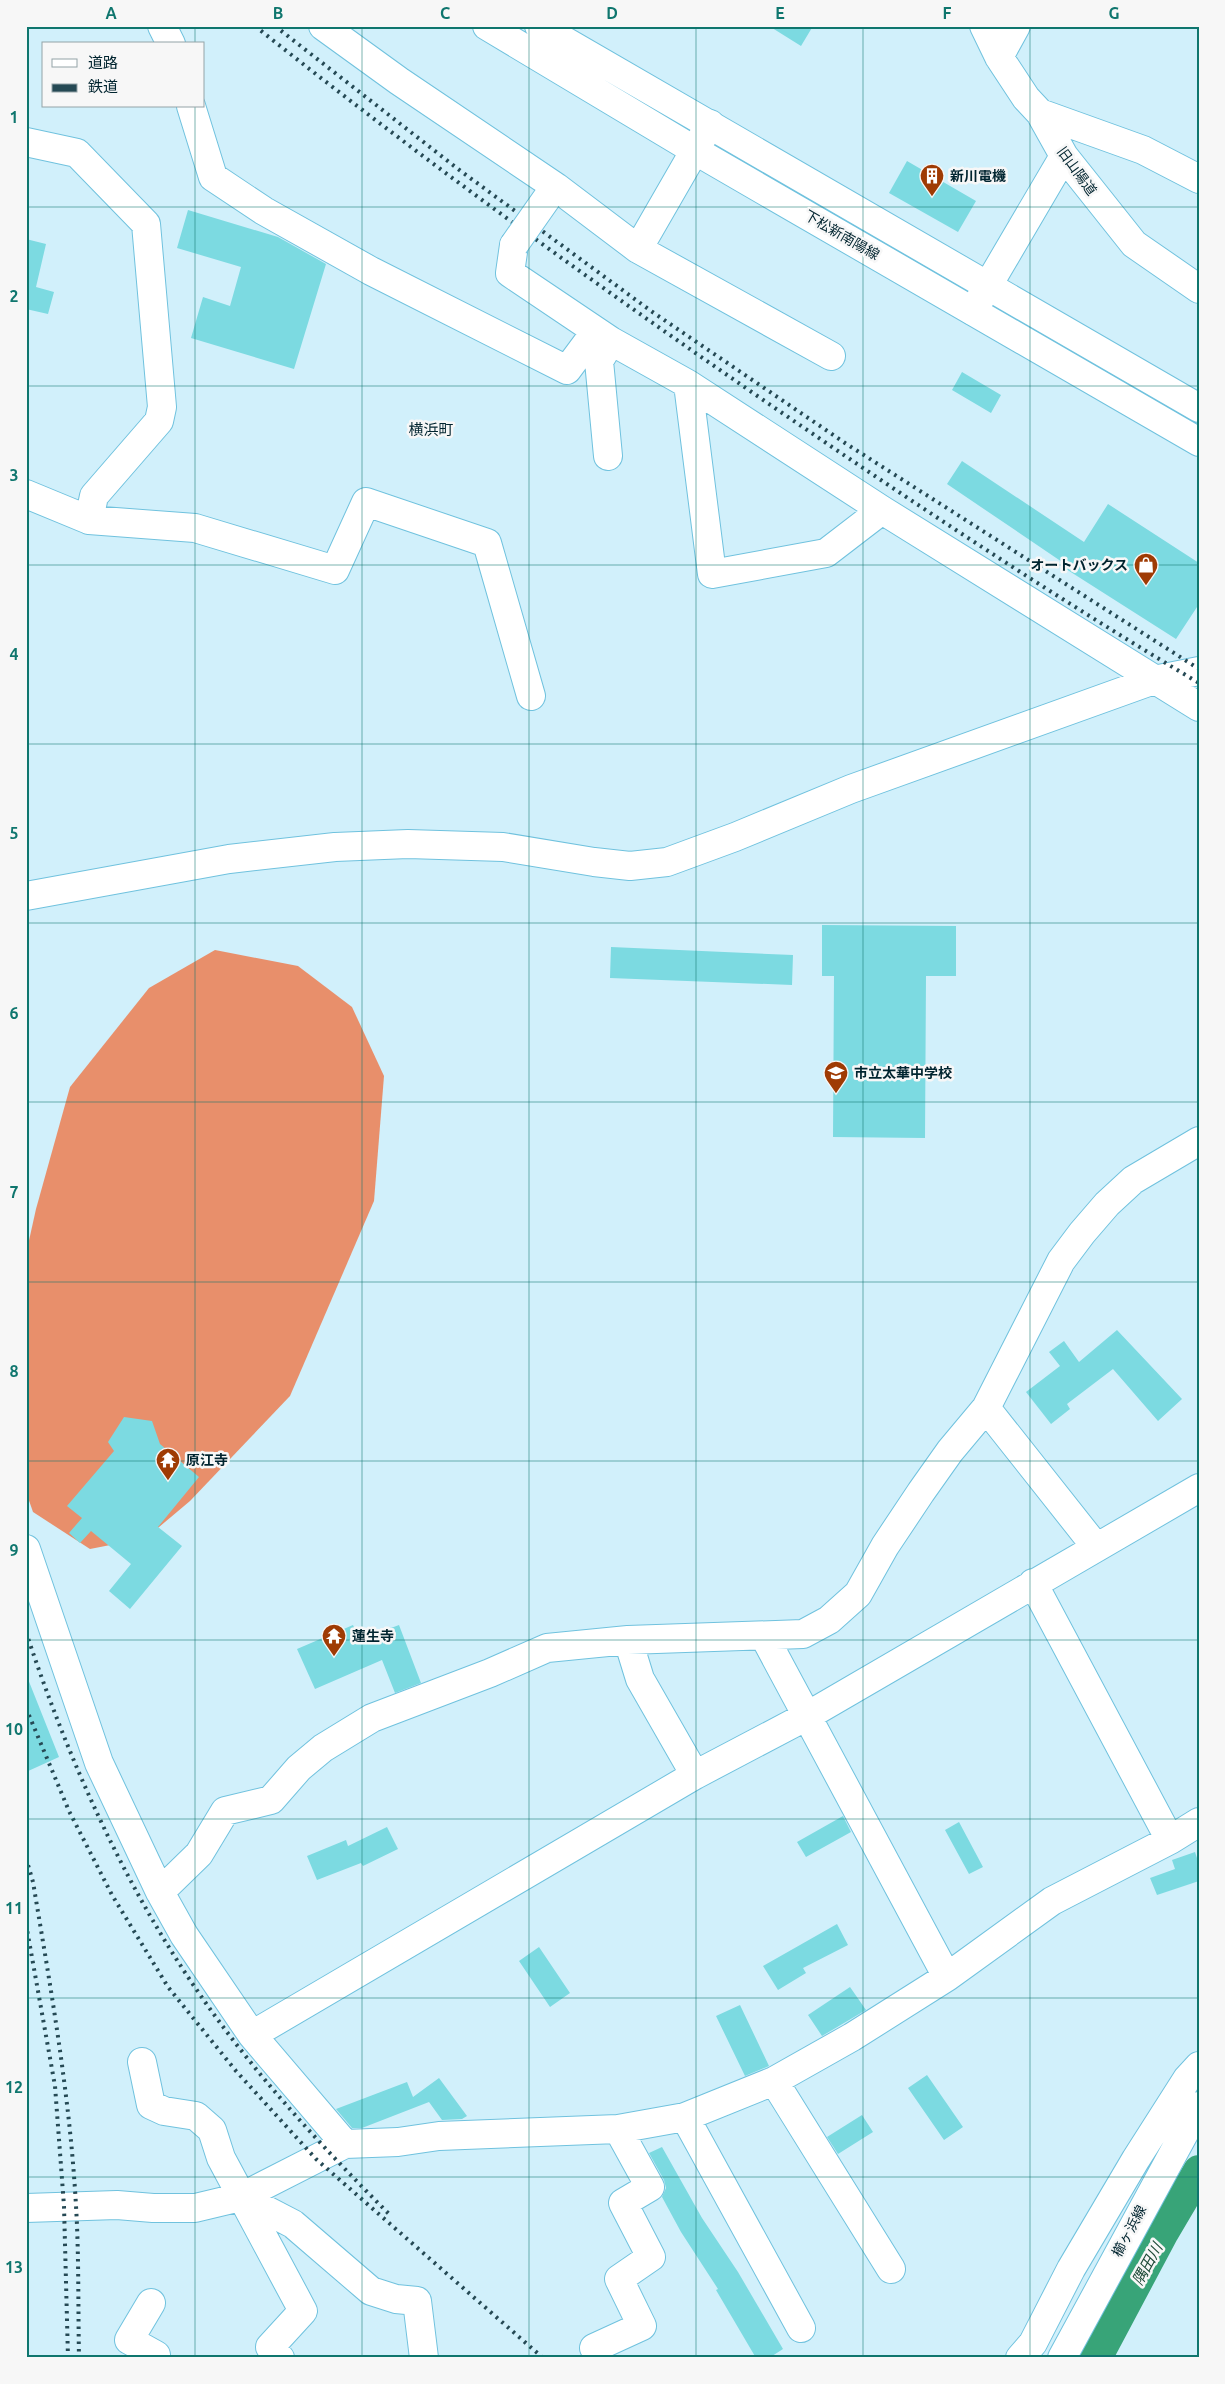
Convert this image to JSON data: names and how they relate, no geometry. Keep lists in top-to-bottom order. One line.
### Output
{"streets":{"street":["旧山陽道","下松新南陽線","櫛ヶ浜線"]},"districts":["横浜町"],"water":["隅田川"],"places":{"building":["新川電機"],"shop":["オートバックス"],"school or university":["市立太華中学校"],"temple":["原江寺","蓮生寺"]},"legend":["道路","鉄道"],"grid":{"columns":["A","B","C","D","E","F","G"],"rows":["1","2","3","4","5","6","7","8","9","10","11","12","13"]}}
